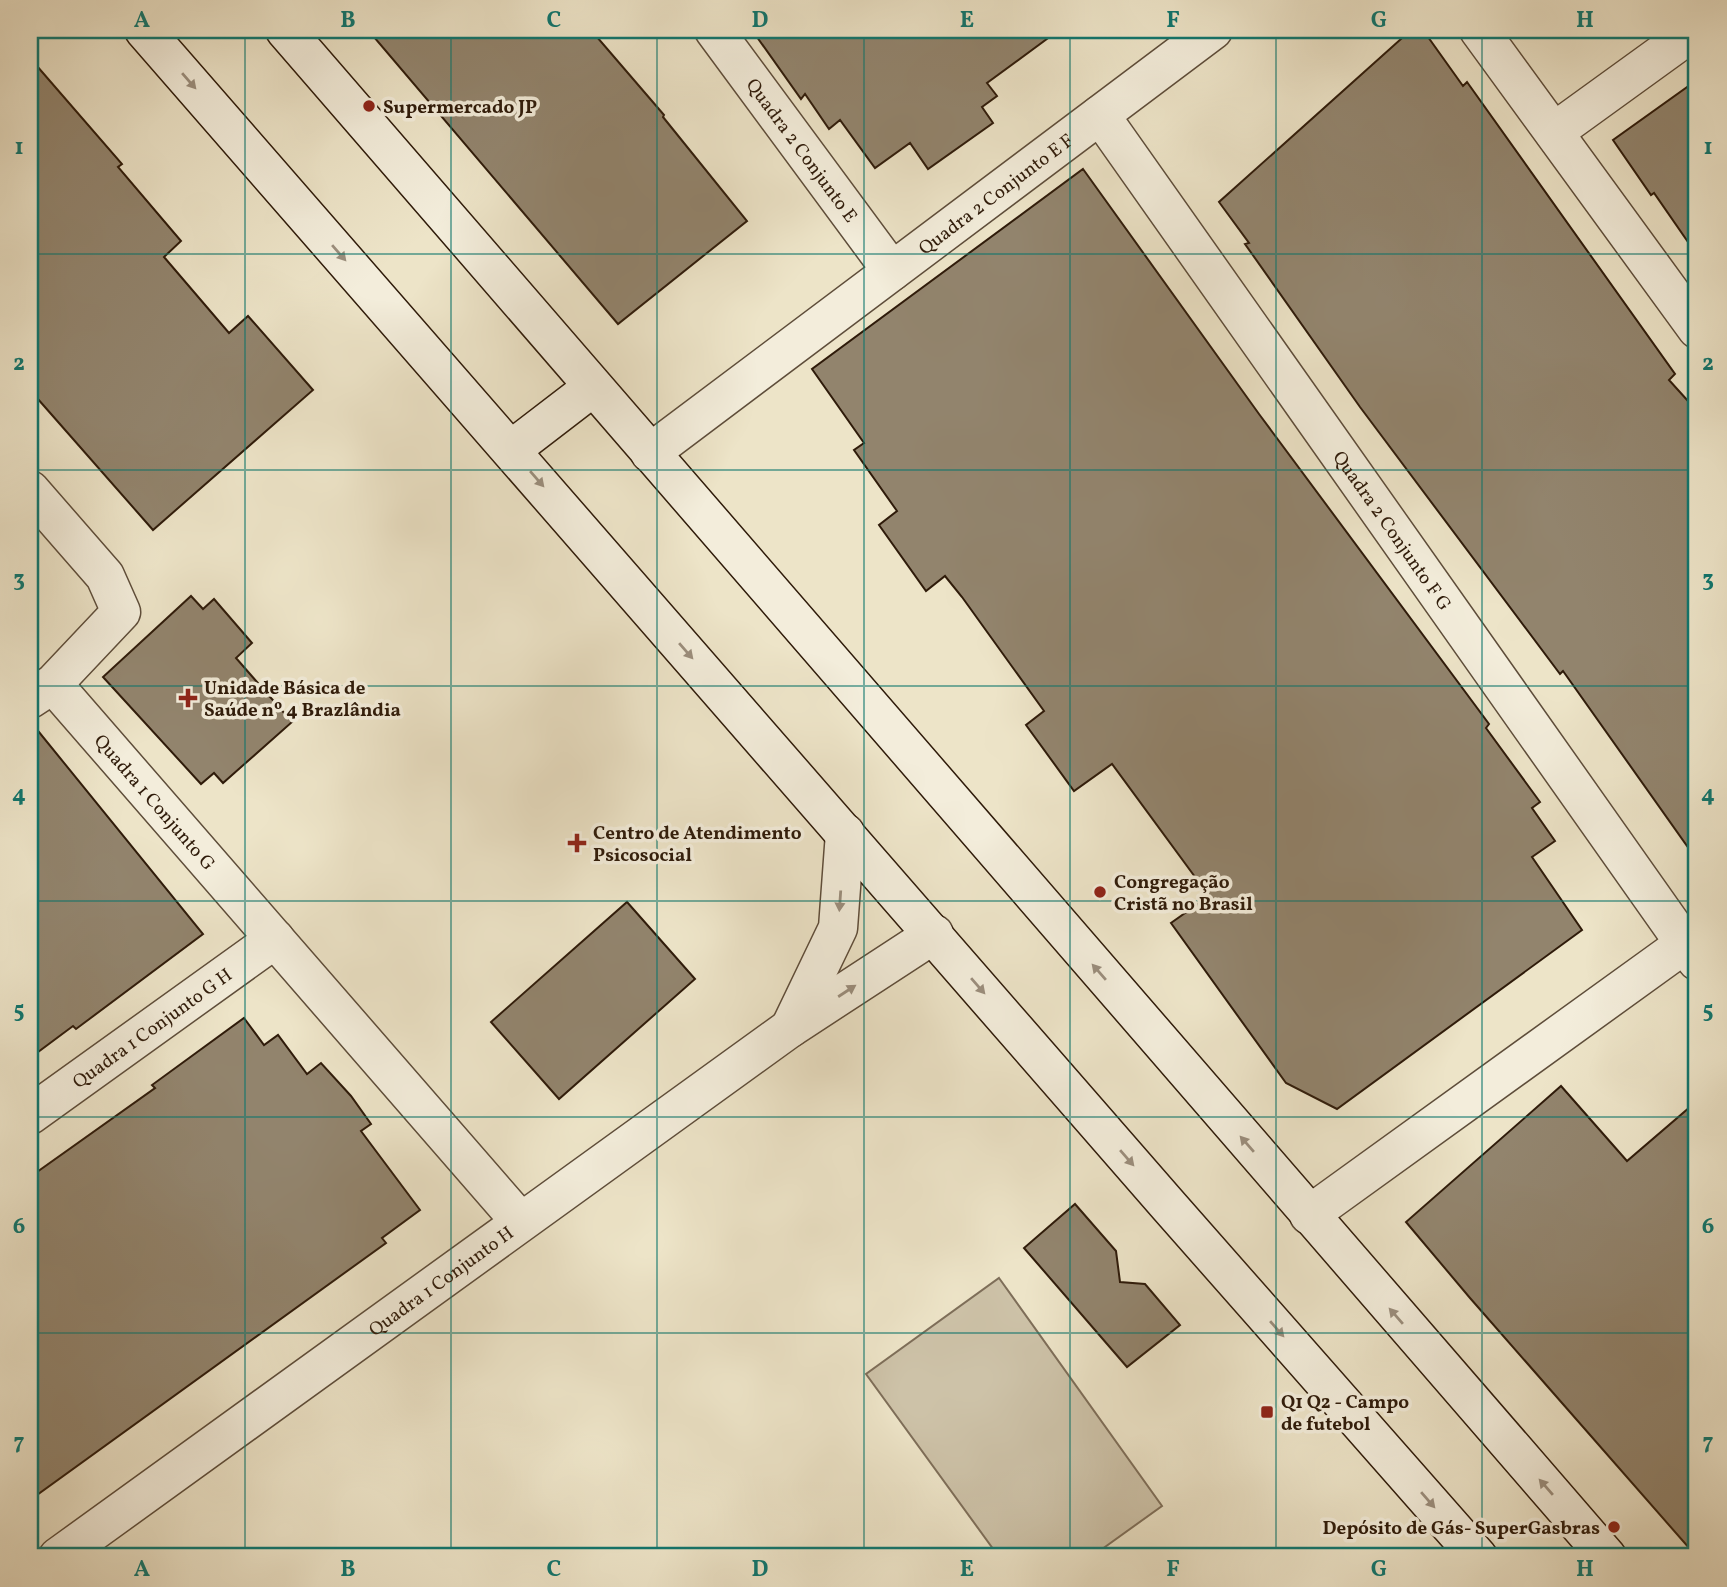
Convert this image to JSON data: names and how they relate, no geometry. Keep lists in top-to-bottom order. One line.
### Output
{"streets":{"street":["Quadra 2 Conjunto E","Quadra 2 Conjunto E F","Quadra 2 Conjunto F G","Quadra 1 Conjunto G","Quadra 1 Conjunto G H","Quadra 1 Conjunto H"]},"crossings":[["Quadra 2 Conjunto E","Quadra 2 Conjunto E F"],["Quadra 2 Conjunto E F","Quadra 2 Conjunto F G"],["Quadra 1 Conjunto G","Quadra 1 Conjunto G H"],["Quadra 1 Conjunto G","Quadra 1 Conjunto H"],["Quadra 1 Conjunto G H","Quadra 1 Conjunto H"]],"places":{"other":["Supermercado JP","Congregação Cristã no Brasil","Depósito de Gás- SuperGasbras"],"health":["Unidade Básica de Saúde nº 4 Brazlândia","Centro de Atendimento Psicosocial"],"transit":["Q1 Q2 - Campo de futebol"]},"grid":{"columns":["A","B","C","D","E","F","G","H"],"rows":["1","2","3","4","5","6","7"]}}
